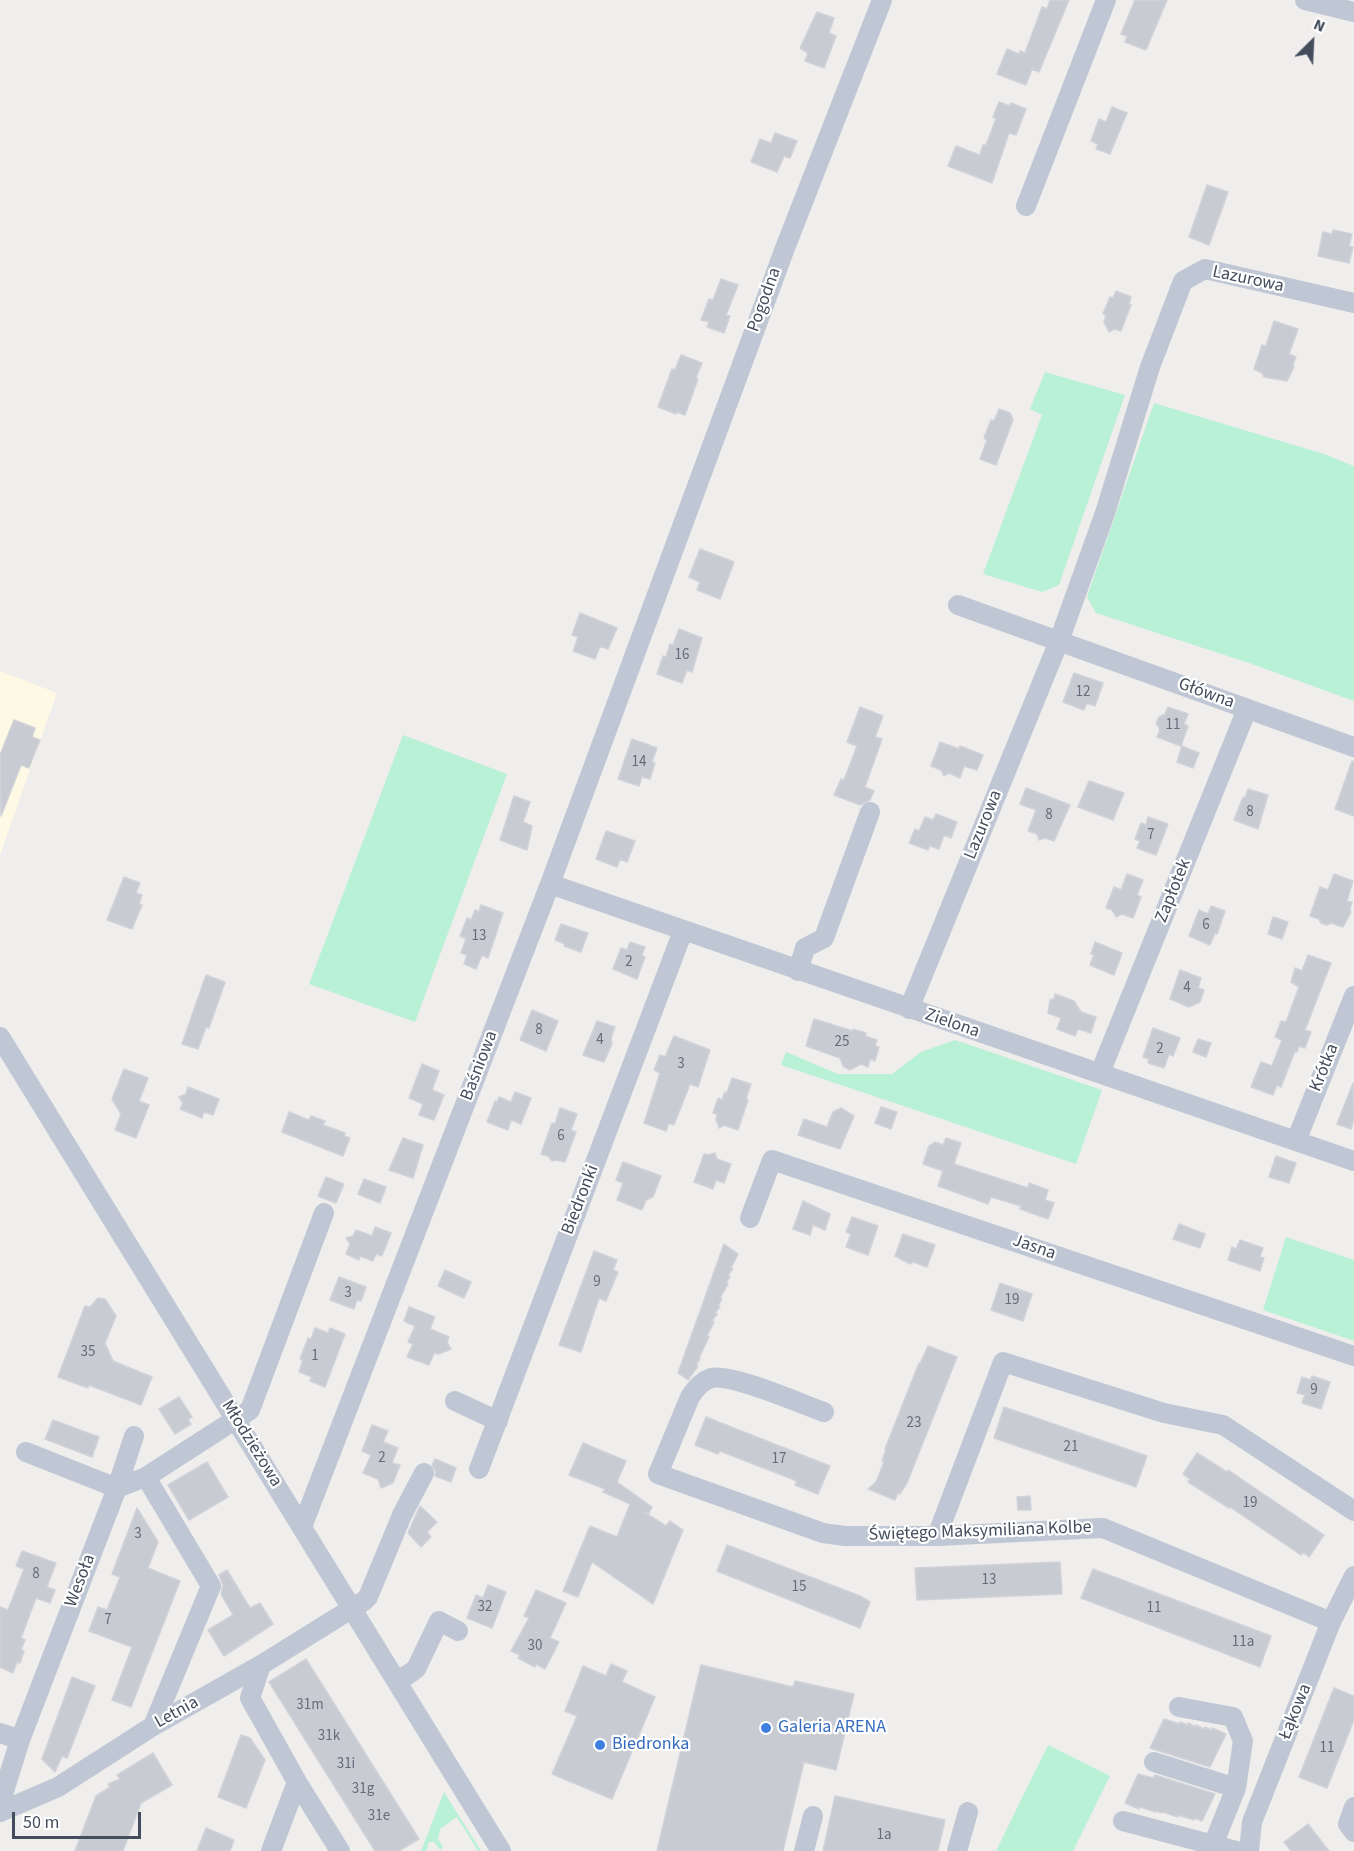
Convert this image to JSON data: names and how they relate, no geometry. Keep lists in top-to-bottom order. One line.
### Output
{"streets":{"street":["Lazurowa","Pogodna","Główna","Zapłotek","Zielona","Baśniowa","Krótka","Biedronki","Jasna","Młodzieżowa","Świętego Maksymiliana Kolbe","Wesoła","Łąkowa","Letnia"]},"crossings":[["Lazurowa","Główna"],["Lazurowa","Zielona"],["Pogodna","Baśniowa"],["Główna","Zapłotek"],["Zapłotek","Zielona"],["Zielona","Baśniowa"],["Zielona","Krótka"],["Zielona","Biedronki"],["Baśniowa","Młodzieżowa"],["Młodzieżowa","Letnia"],["Świętego Maksymiliana Kolbe","Łąkowa"]],"places":["Galeria ARENA","Biedronka"],"house_numbers":["16","12","11","14","8","8","7","6","13","2","4","8","4","25","2","3","6","9","3","19","35","1","9","23","21","2","17","19","3","8","13","15","32","11","7","11a","30","31m","31k","11","31i","31g","31e","1a"],"scale_bar":"50 m","north":"top right"}
